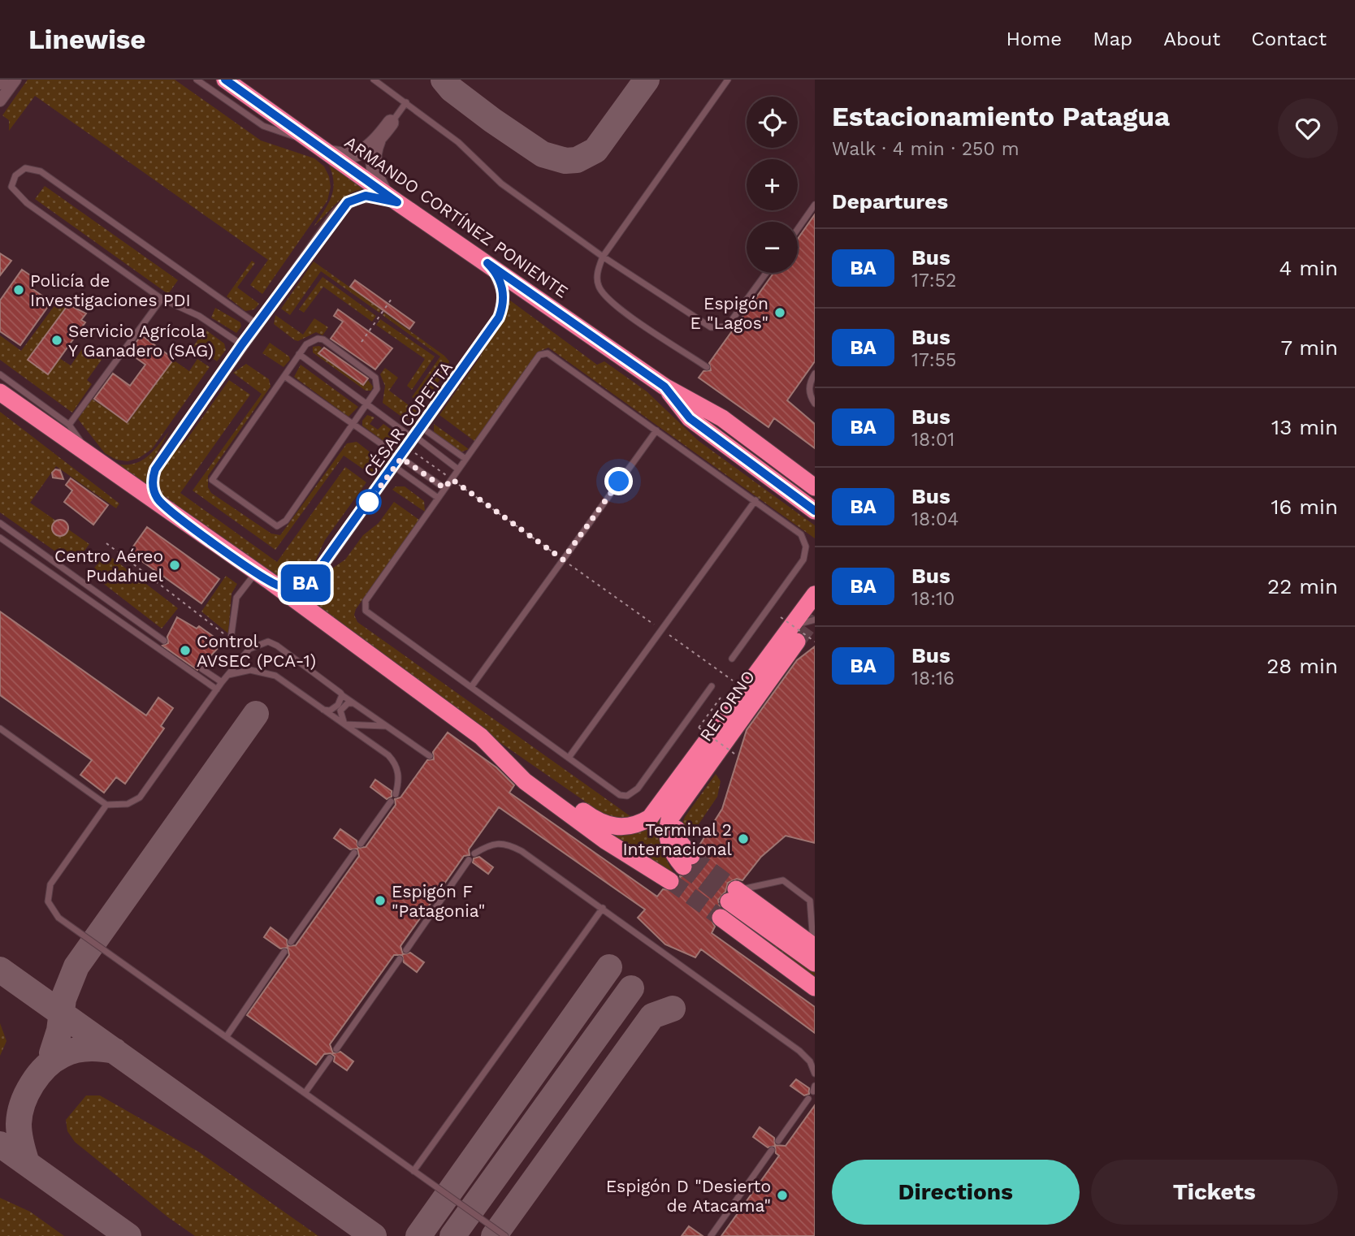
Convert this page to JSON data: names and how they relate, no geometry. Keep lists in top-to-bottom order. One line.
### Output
{"streets":{"highway":["ARMANDO CORTÍNEZ PONIENTE","RETORNO"],"street":["CÉSAR COPETTA"]},"crossings":[["ARMANDO CORTÍNEZ PONIENTE","CÉSAR COPETTA"]],"places":["Policía de Investigaciones PDI","Espigón E \"Lagos\"","Servicio Agrícola Y Ganadero (SAG)","Centro Aéreo Pudahuel","Control AVSEC (PCA-1)","Terminal 2 Internacional","Espigón F \"Patagonia\"","Espigón D \"Desierto de Atacama\""],"lines":["bus line BA"],"page":{"header":"Linewise","nav":["Home","Map","About","Contact"],"on_map":"BA","heading":[["Estacionamiento Patagua","Walk · 4 min · 250 m"],"Departures"],"map_buttons":["+","−"],"list":[{"mark":"BA","name":"Bus","note":"17:52","value":"4 min"},{"mark":"BA","name":"Bus","note":"17:55","value":"7 min"},{"mark":"BA","name":"Bus","note":"18:01","value":"13 min"},{"mark":"BA","name":"Bus","note":"18:04","value":"16 min"},{"mark":"BA","name":"Bus","note":"18:10","value":"22 min"},{"mark":"BA","name":"Bus","note":"18:16","value":"28 min"}],"buttons":["Directions","Tickets"]}}
